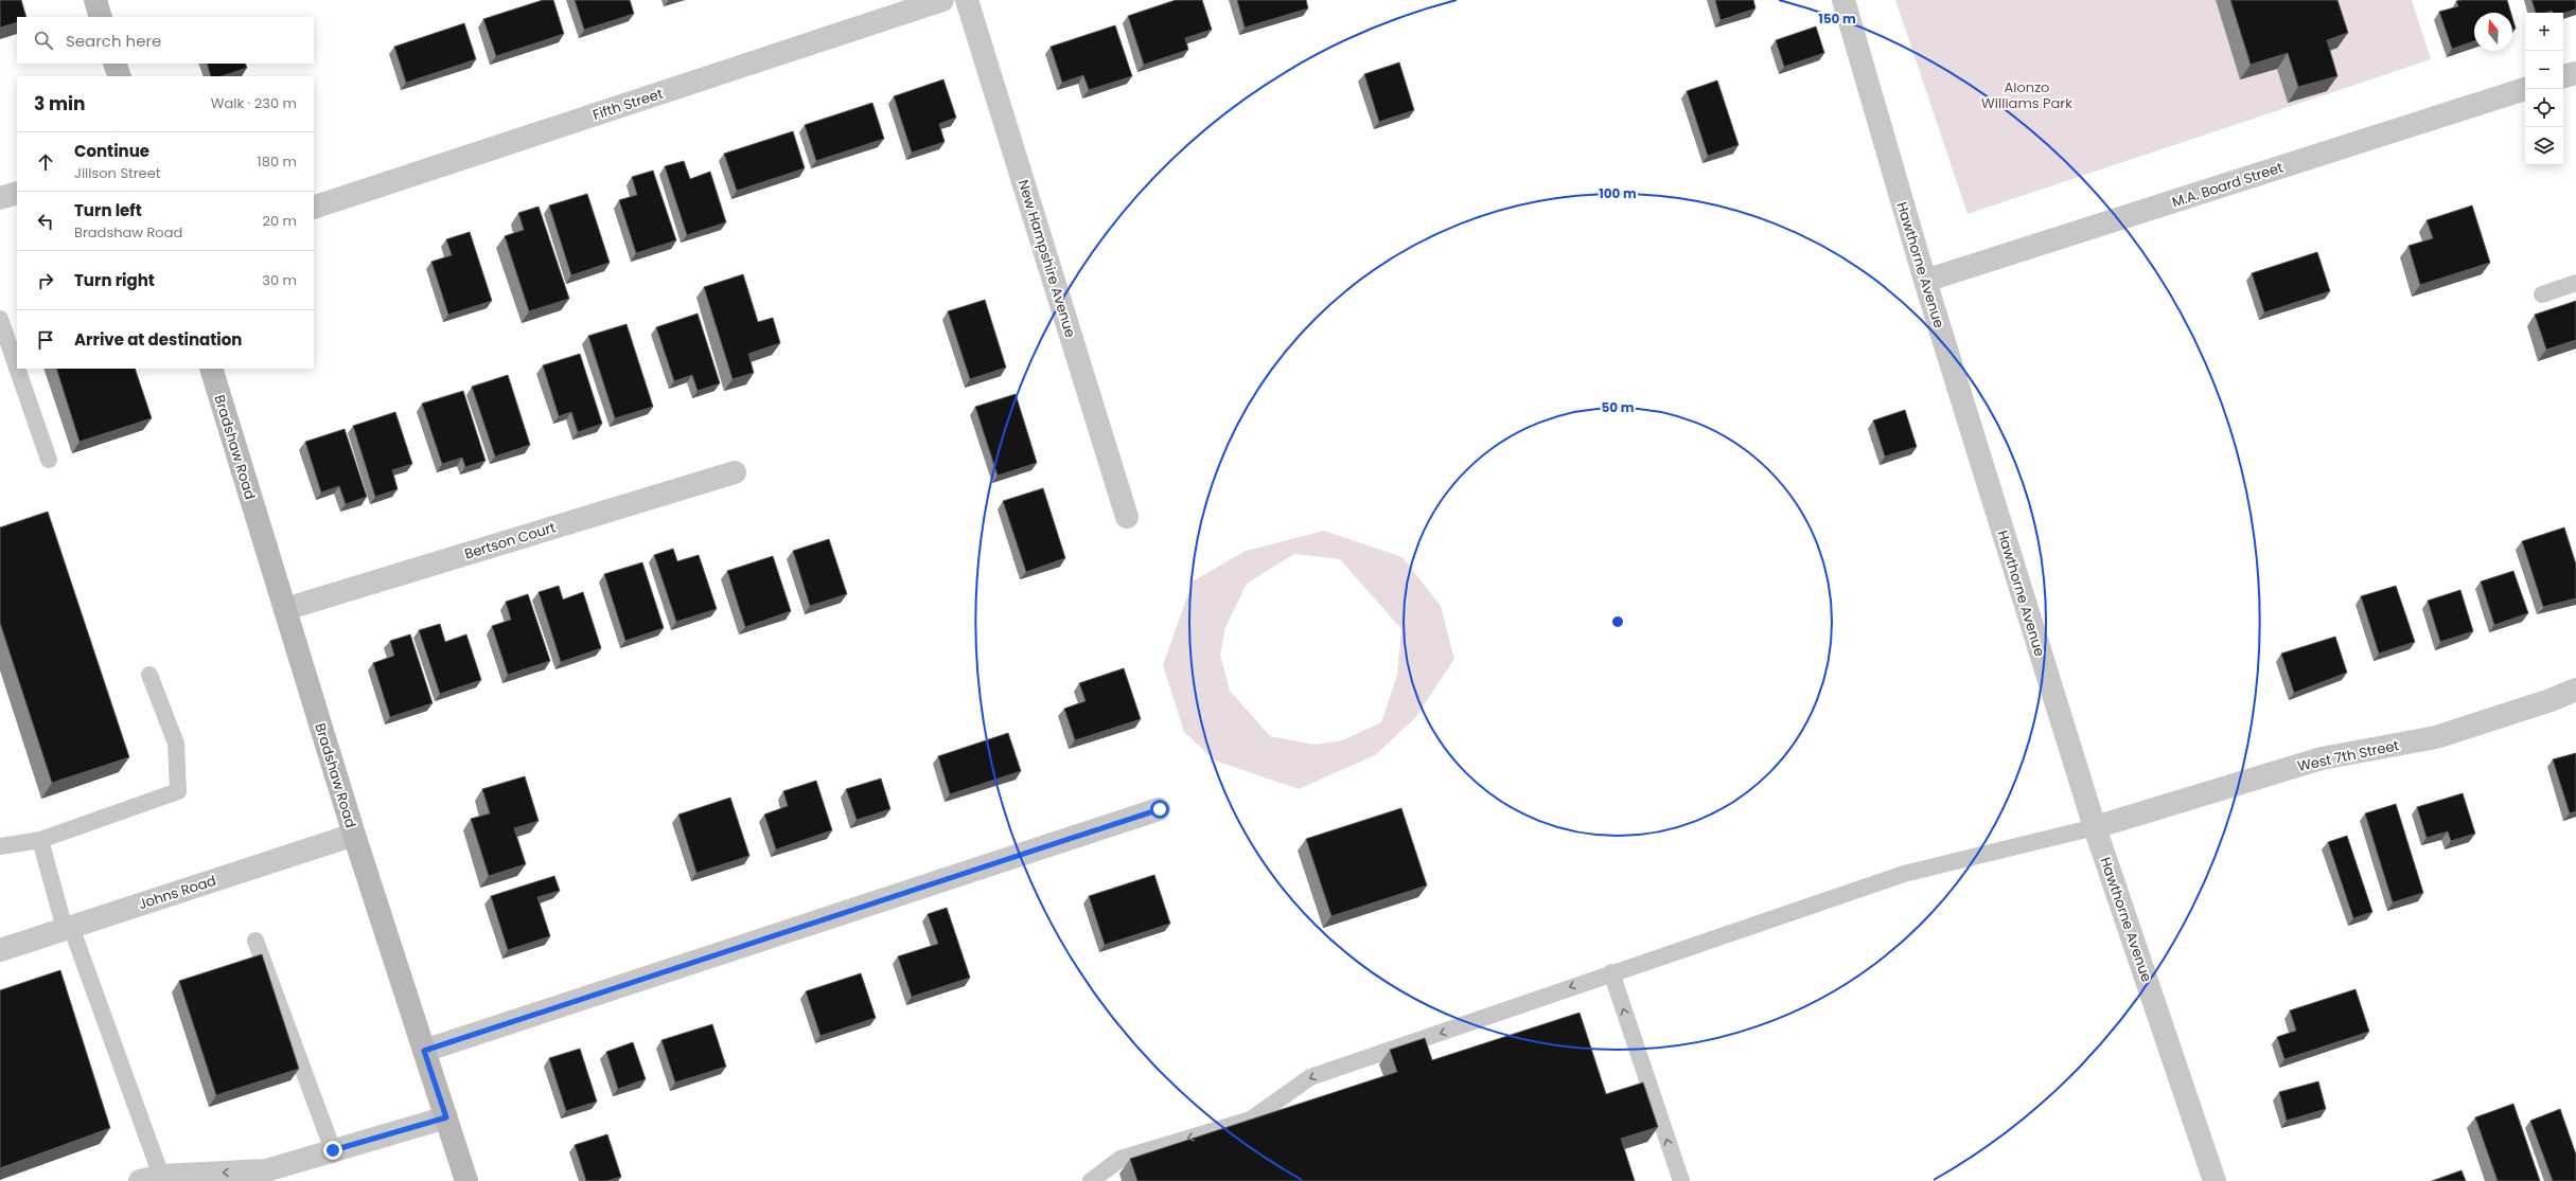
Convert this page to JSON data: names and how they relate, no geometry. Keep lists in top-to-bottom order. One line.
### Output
{"streets":{"street":["Fifth Street","M.A. Board Street","New Hampshire Avenue","Hawthorne Avenue","Bradshaw Road","Bertson Court","West 7th Street","Johns Road"]},"crossings":[["M.A. Board Street","Hawthorne Avenue"],["Hawthorne Avenue","West 7th Street"],["Bradshaw Road","Bertson Court"],["Bradshaw Road","Johns Road"]],"parks":["Alonzo Williams Park"],"north":"top","page":{"map_buttons":["+","−"],"search":"Search here","heading":["3 min","Walk · 230 m"],"list":[["Continue","Jillson Street","180 m"],["Turn left","Bradshaw Road","20 m"],["Turn right","30 m"],"Arrive at destination"]},"rings":["150 m","100 m","50 m"]}
